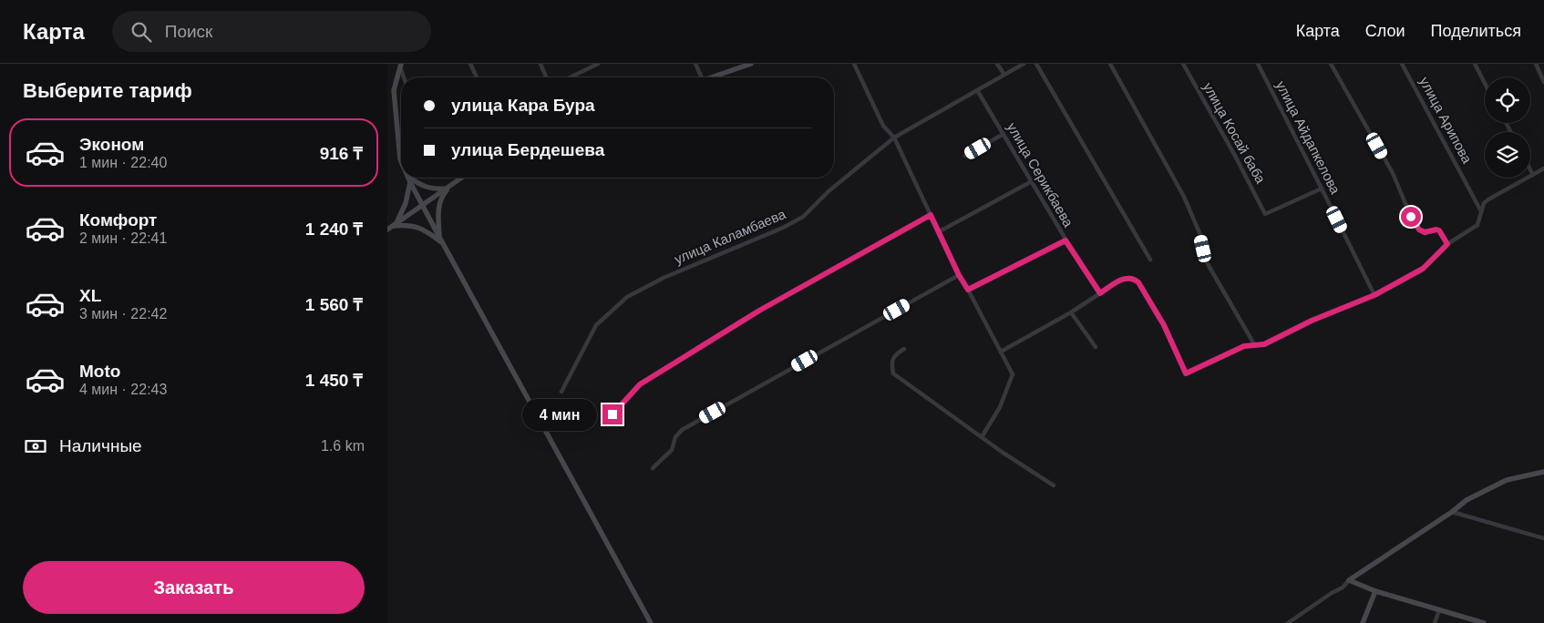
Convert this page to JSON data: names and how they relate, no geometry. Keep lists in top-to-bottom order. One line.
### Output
{"streets":{"street":["улица Арипова","улица Косай баба","улица Айдапкелова","улица Серикбаева","улица Каламбаева"]},"crossings":[["улица Косай баба","улица Айдапкелова"],["улица Серикбаева","улица Каламбаева"]],"page":{"header":"Карта","search":"Поиск","nav":["Карта","Слои","Поделиться"],"heading":"Выберите тариф","banner":["улица Кара Бура","улица Бердешева"],"list":[{"name":"Эконом","note":"1 мин · 22:40","value":"916 ₸"},{"name":"Комфорт","note":"2 мин · 22:41","value":"1 240 ₸"},{"name":"XL","note":"3 мин · 22:42","value":"1 560 ₸"},{"name":"Moto","note":"4 мин · 22:43","value":"1 450 ₸"}],"bubble":"4 мин","pay":["Наличные","1.6 km"],"buttons":"Заказать"}}
